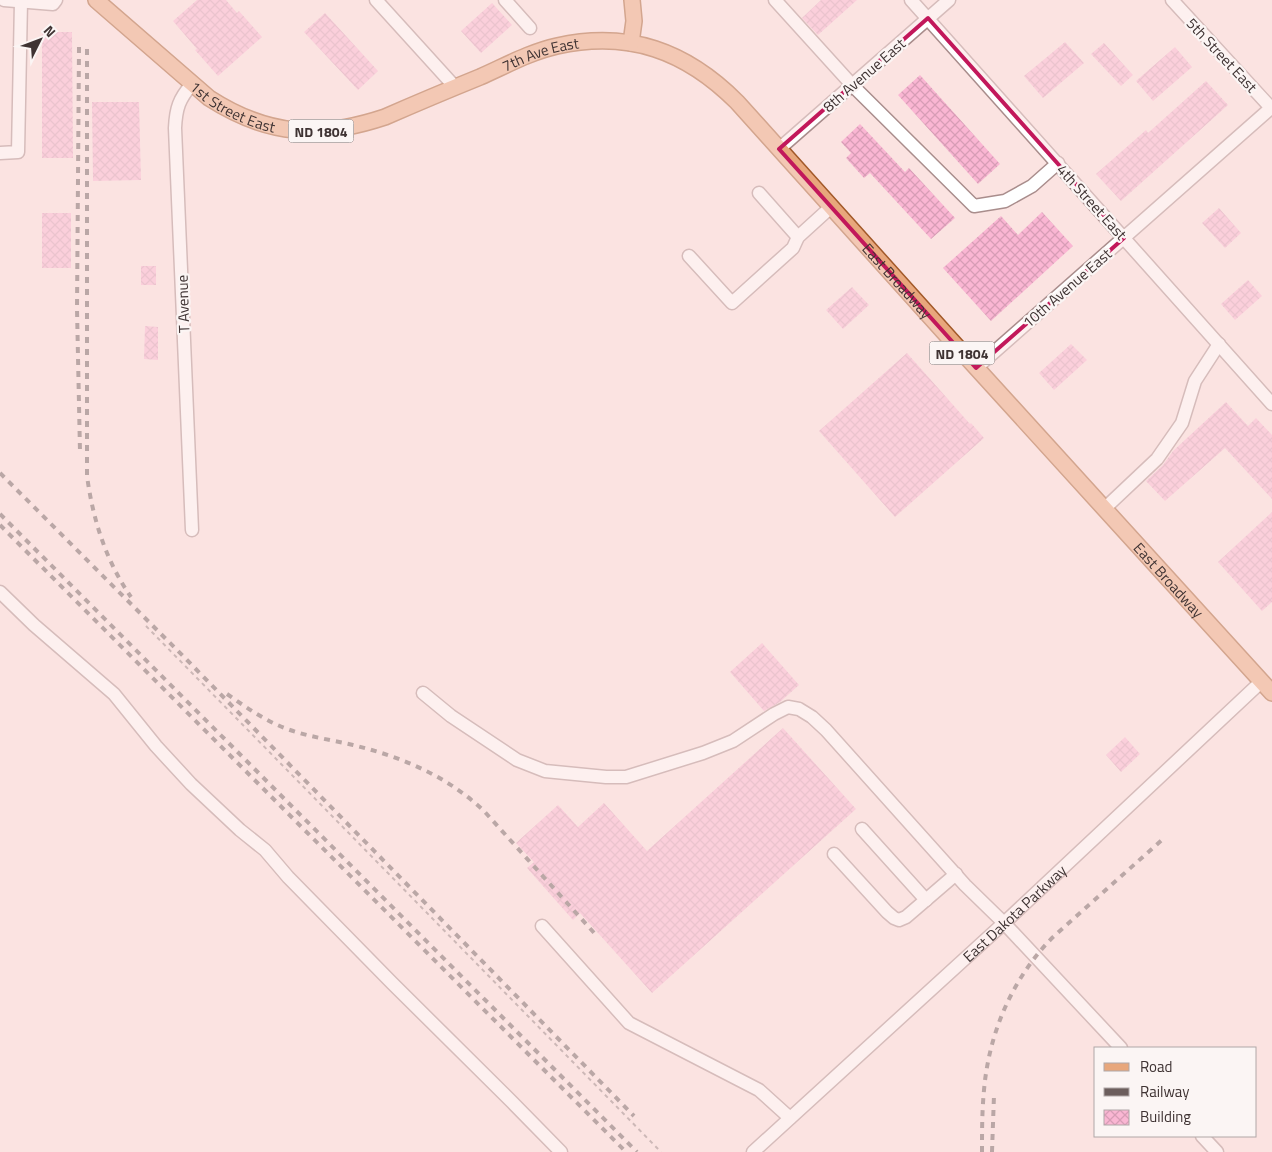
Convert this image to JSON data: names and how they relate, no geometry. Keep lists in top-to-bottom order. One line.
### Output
{"streets":{"main road":["7th Ave East","1st Street East","ND 1804","East Broadway"],"street":["5th Street East","8th Avenue East","4th Street East","10th Avenue East","T Avenue","East Dakota Parkway"]},"crossings":[["5th Street East","10th Avenue East"],["7th Ave East","1st Street East"],["7th Ave East","East Broadway"],["8th Avenue East","4th Street East"],["8th Avenue East","East Broadway"],["1st Street East","T Avenue"],["4th Street East","10th Avenue East"],["East Broadway","10th Avenue East"],["East Broadway","East Dakota Parkway"]],"legend":["Road","Railway","Building"],"north":"top right"}
